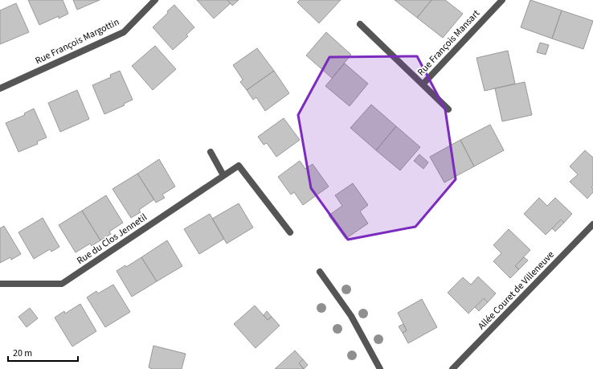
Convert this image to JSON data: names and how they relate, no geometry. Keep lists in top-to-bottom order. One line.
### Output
{"streets":{"street":["Rue François Margottin","Rue François Mansart","Rue du Clos Jennetil","Allée Couret de Villeneuve"]},"scale_bar":"20 m"}
